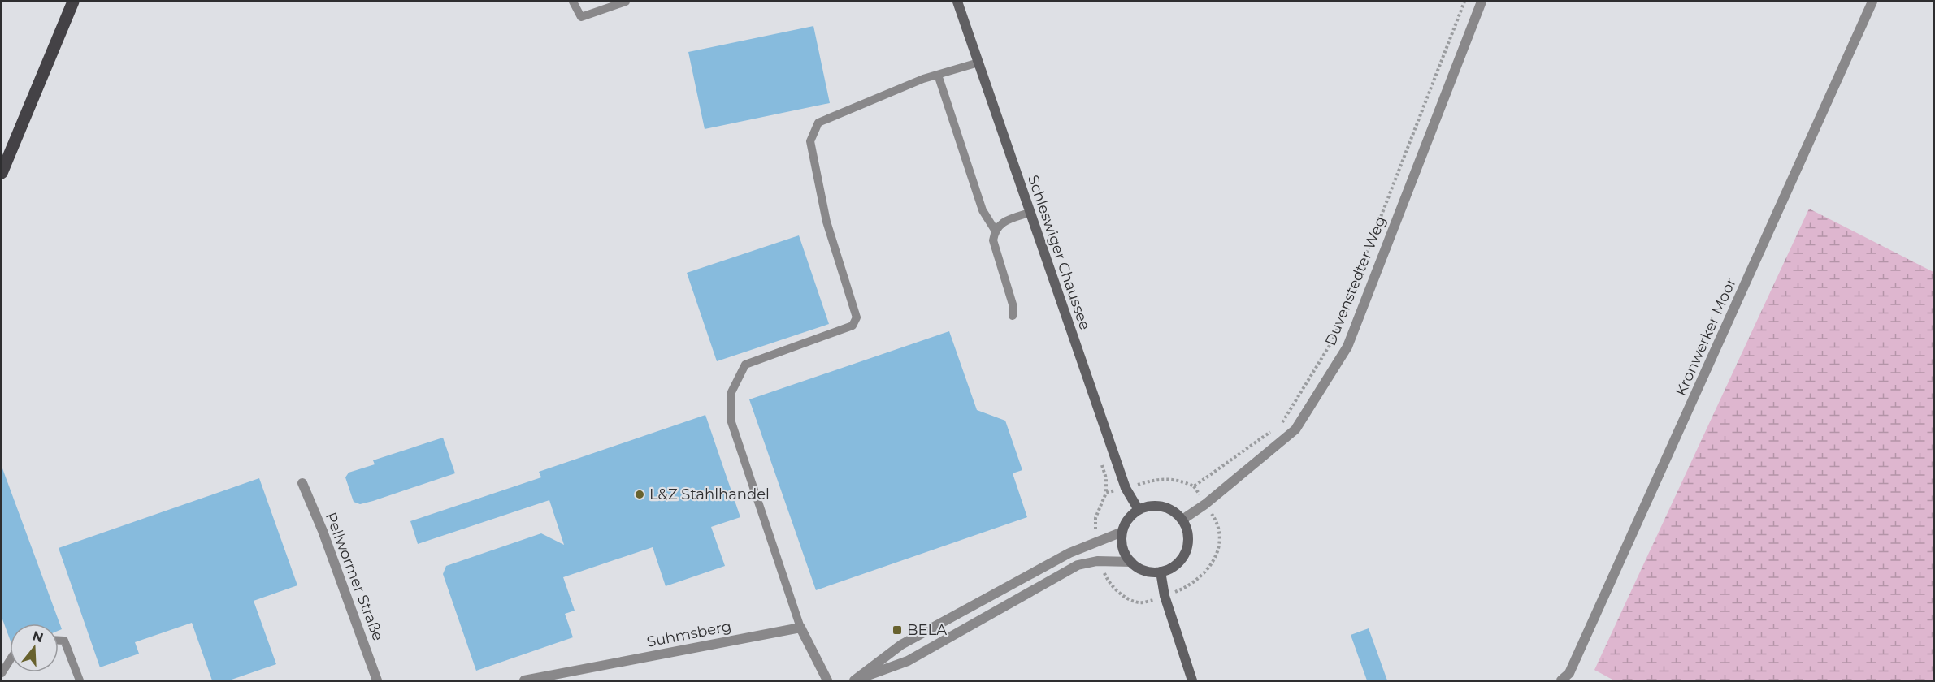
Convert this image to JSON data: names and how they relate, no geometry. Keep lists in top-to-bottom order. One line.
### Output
{"streets":{"main road":["Schleswiger Chaussee"],"street":["Duvenstedter Weg","Kronwerker Moor","Pellwormer Straße","Suhmsberg"]},"crossings":[["Schleswiger Chaussee","Duvenstedter Weg"]],"places":{"other":["L&Z Stahlhandel"],"transit":["BELA"]},"north":"top"}
